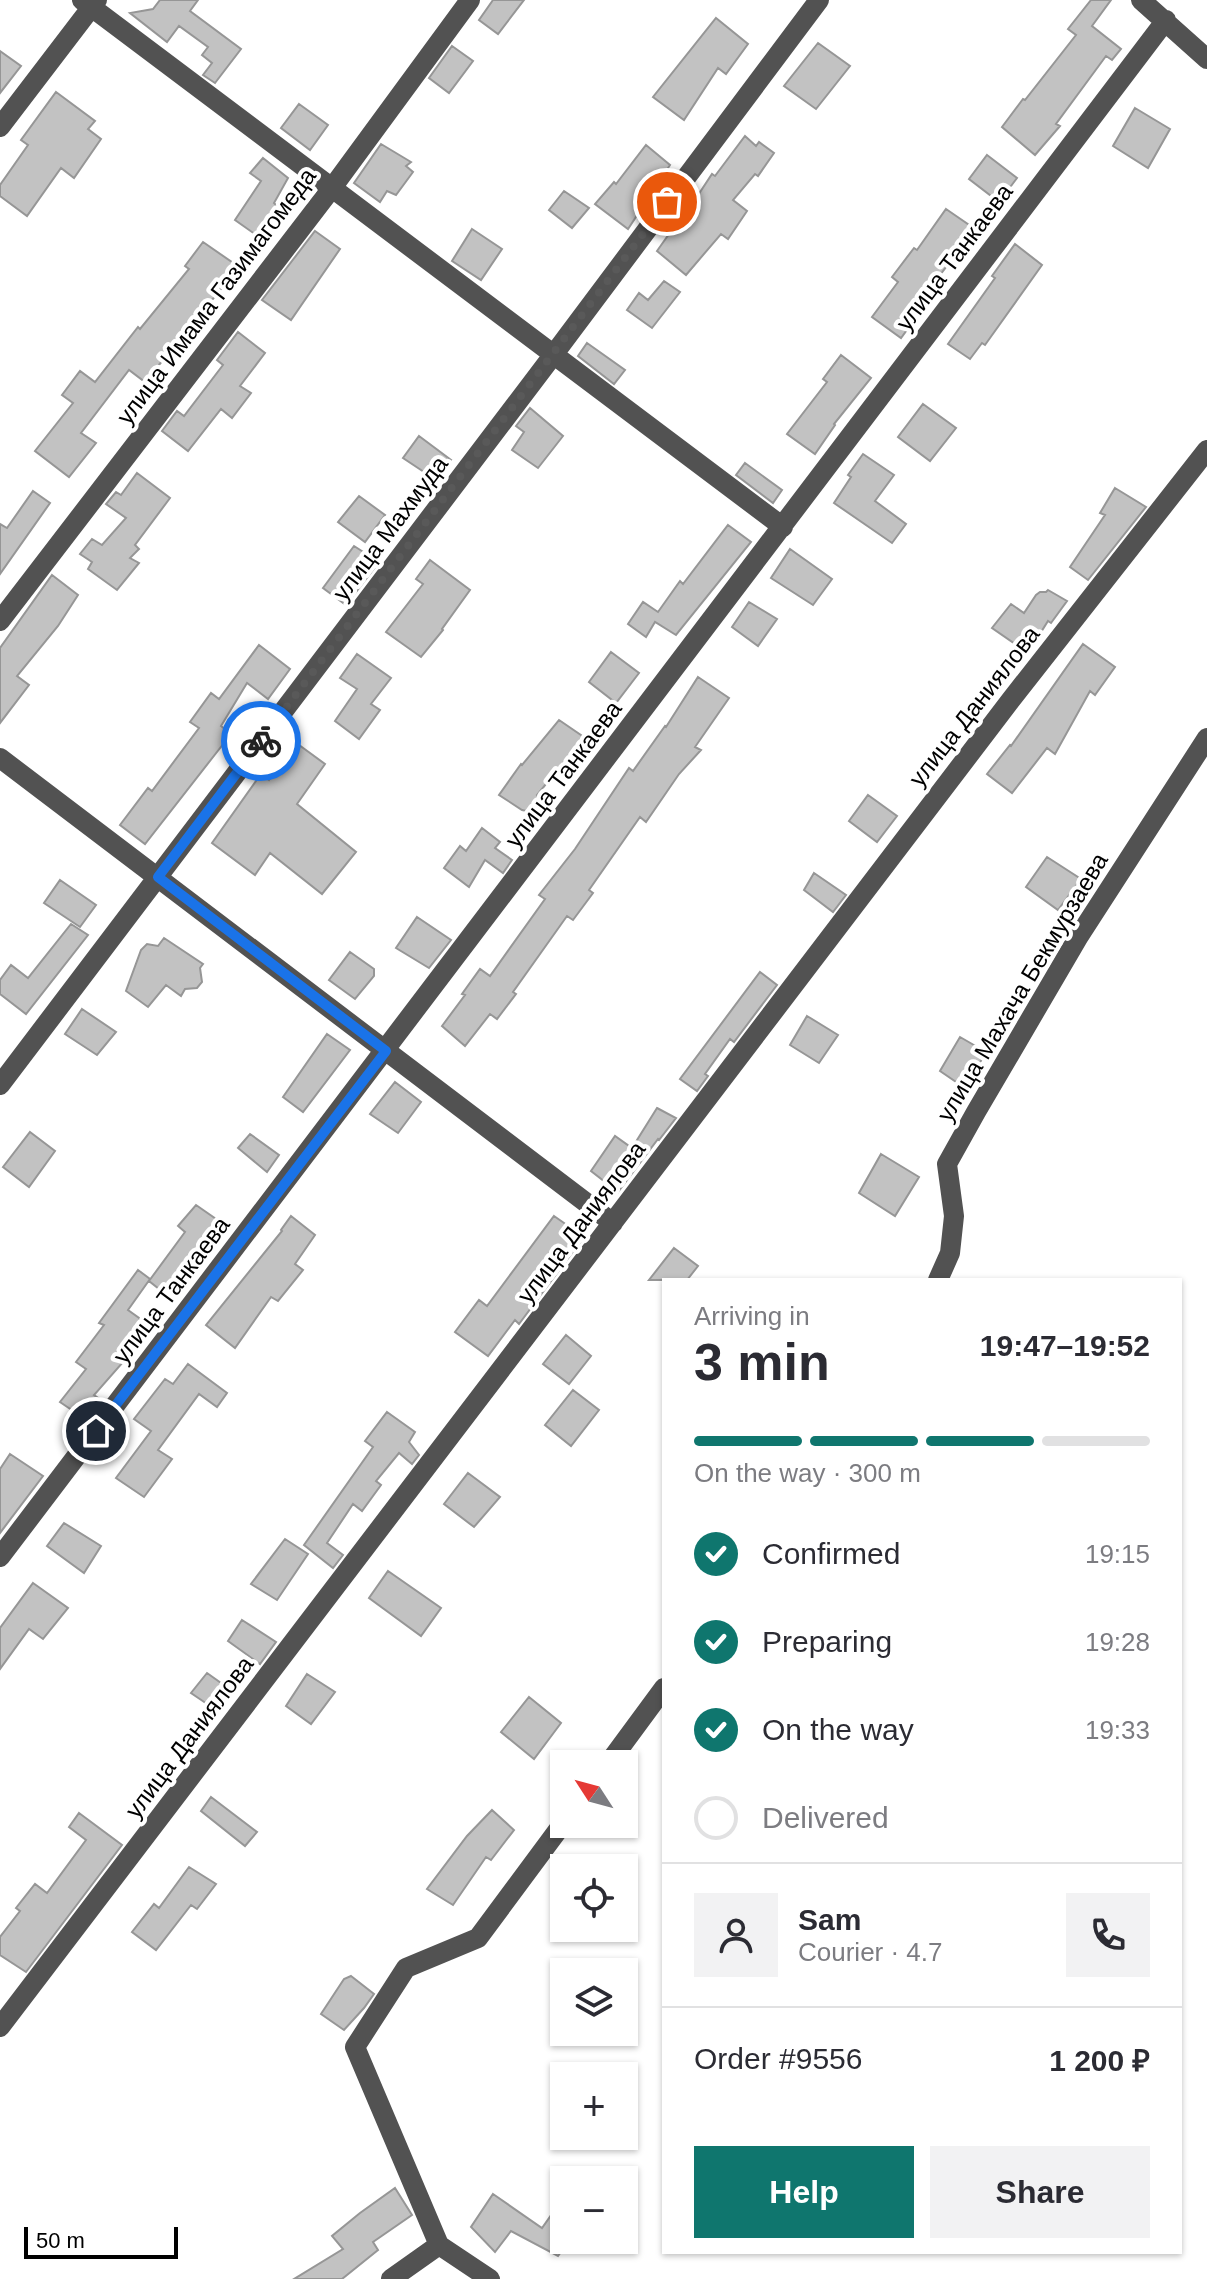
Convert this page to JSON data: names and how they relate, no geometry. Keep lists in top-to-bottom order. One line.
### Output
{"streets":{"street":["улица Танкаева","улица Имама Газимагомеда","улица Махмуда","улица Даниялова","улица Махача Бекмурзаева"]},"scale_bar":"50 m","north":"top left","page":{"heading":["3 min","Arriving in","19:47–19:52"],"panel":["Sam","Courier · 4.7","Order #9556","1 200 ₽"],"bar":"On the way · 300 m","list":[["Confirmed","19:15"],["Preparing","19:28"],["On the way","19:33"],"Delivered"],"map_buttons":["+","−"],"buttons":["Help","Share"],"scale":"50 m"}}
